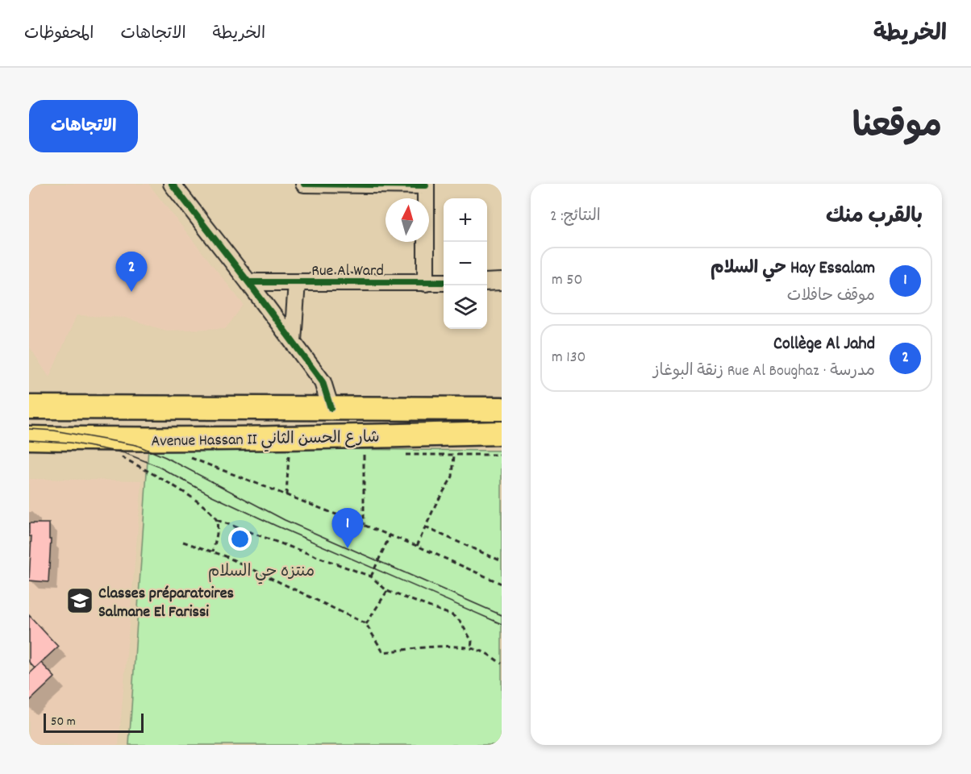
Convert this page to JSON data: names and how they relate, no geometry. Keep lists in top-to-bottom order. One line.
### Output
{"streets":{"highway":["Avenue Hassan II شارع الحسن الثاني"],"street":["Rue Al Ward"]},"parks":["منتزه حي السلام"],"places":{"school or university":["Classes préparatoires Salmane El Farissi"]},"scale_bar":"50 m","north":"top","page":{"header":"الخريطة","nav":["الخريطة","الاتجاهات","المحفوظات"],"title":"موقعنا","buttons":"الاتجاهات","heading":["بالقرب منك","النتائج: 2"],"map_buttons":["+","−"],"list":[{"mark":"1","name":"Hay Essalam حي السلام","note":"موقف حافلات","value":"50 m"},{"mark":"2","name":"Collège Al Jahd","note":"مدرسة · Rue Al Boughaz زنقة البوغاز","value":"130 m"}],"pins":["2","1"],"scale":"50 m"}}
